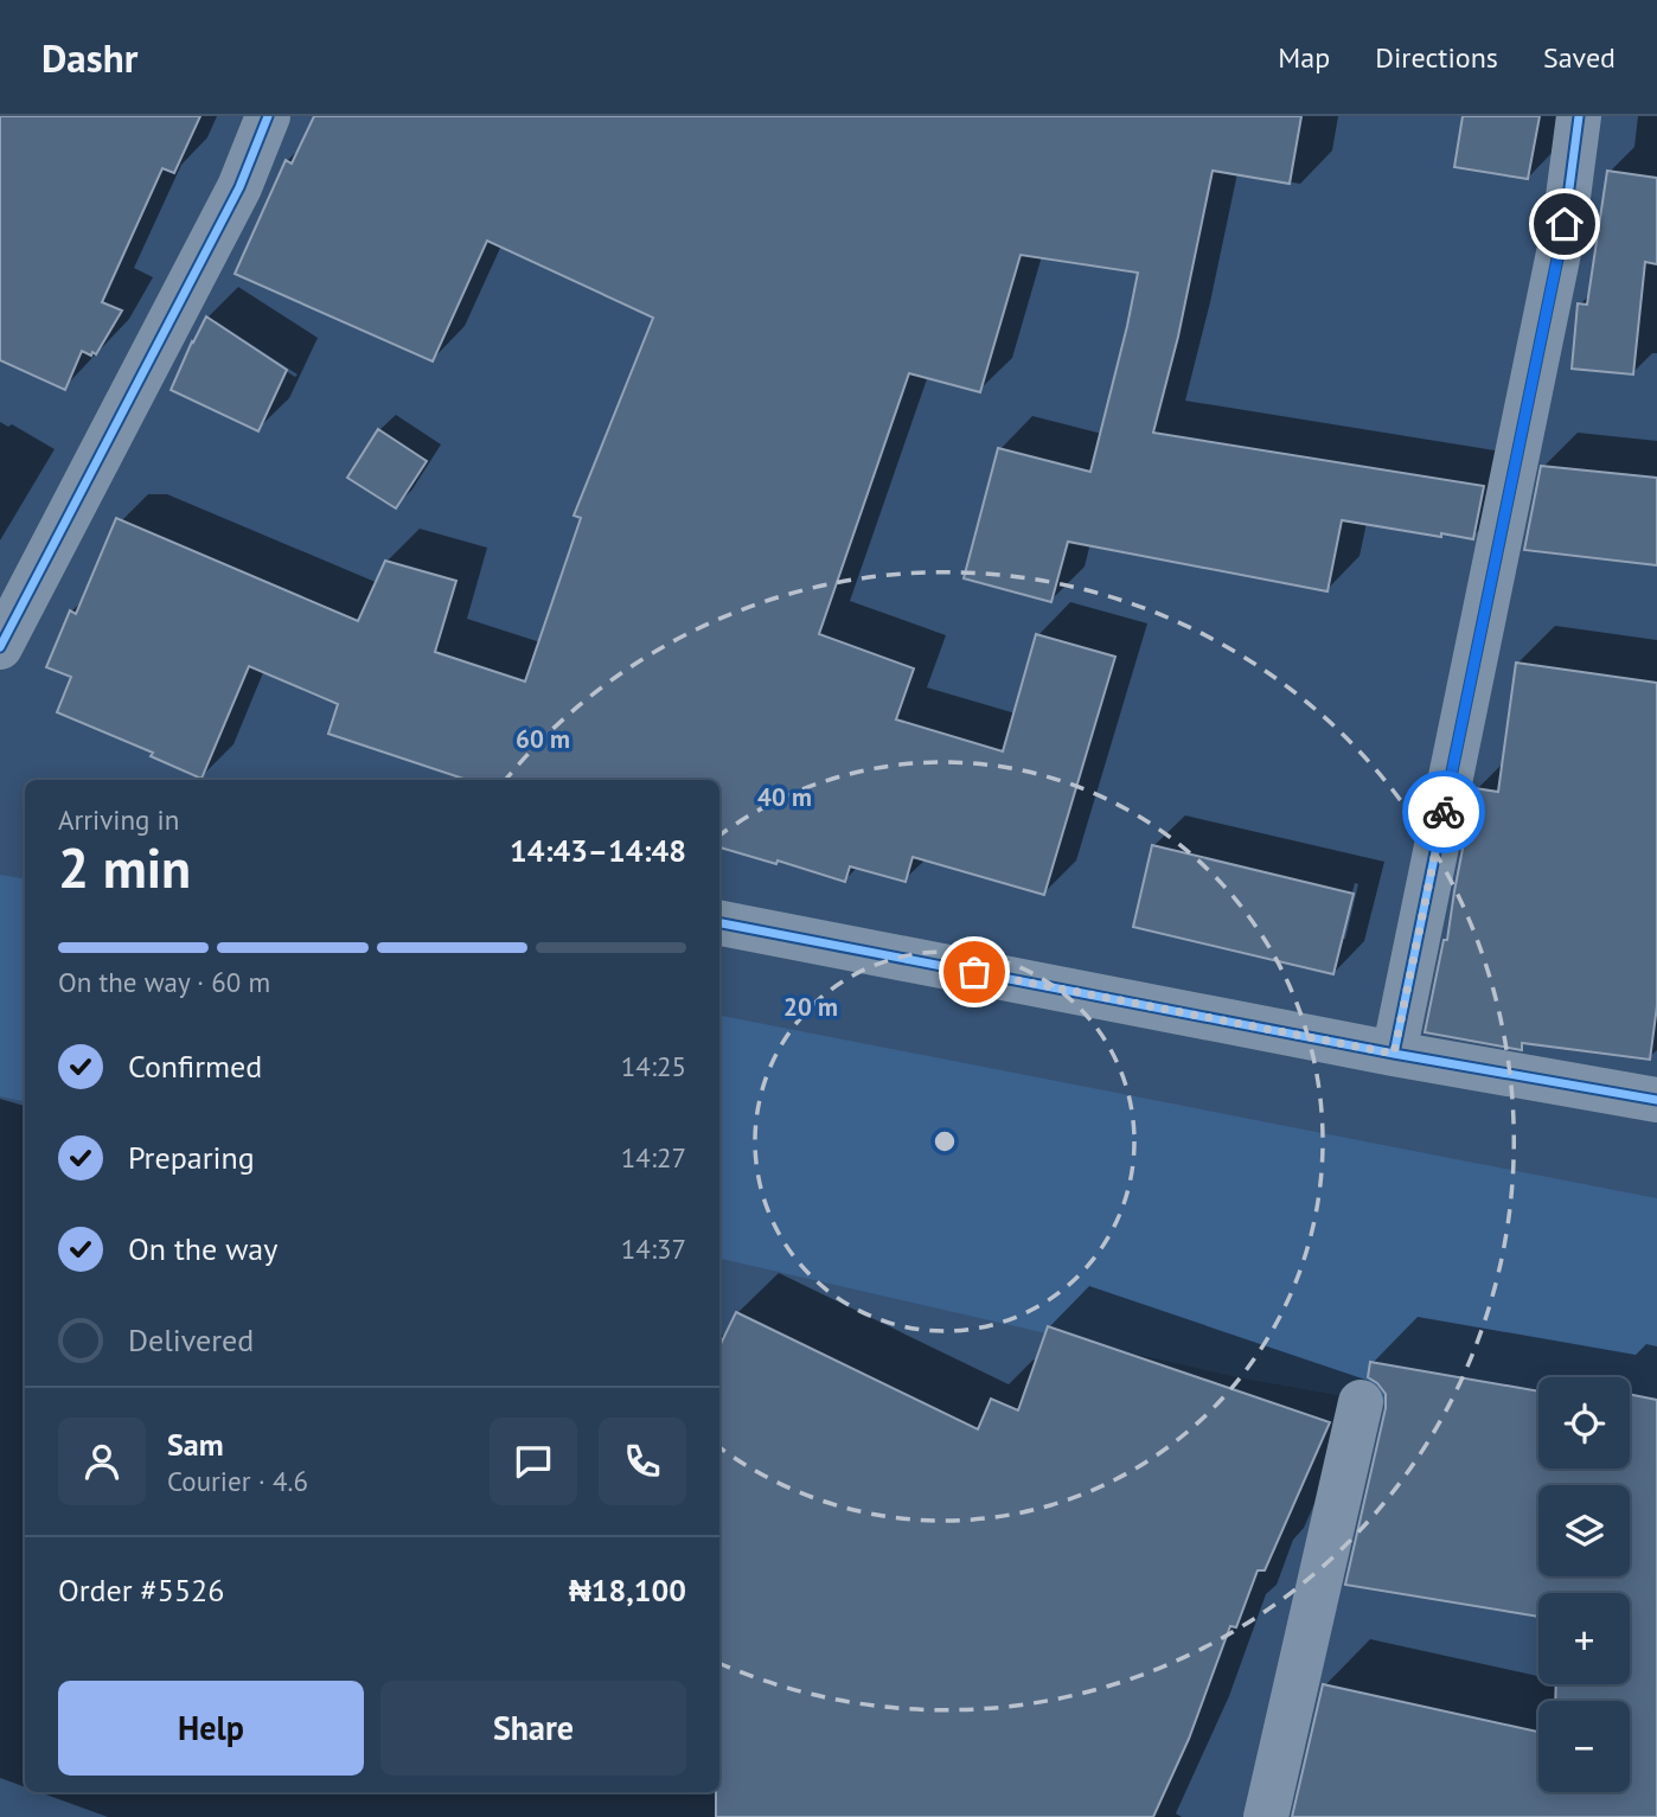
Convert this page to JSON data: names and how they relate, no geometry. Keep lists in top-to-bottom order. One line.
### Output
{"page":{"header":"Dashr","nav":["Map","Directions","Saved"],"heading":["2 min","Arriving in","14:43–14:48"],"panel":["Sam","Courier · 4.6","Order #5526","₦18,100"],"bar":"On the way · 60 m","list":[["Confirmed","14:25"],["Preparing","14:27"],["On the way","14:37"],"Delivered"],"map_buttons":["+","−"],"buttons":["Help","Share"]},"rings":["60 m","40 m","20 m"]}
